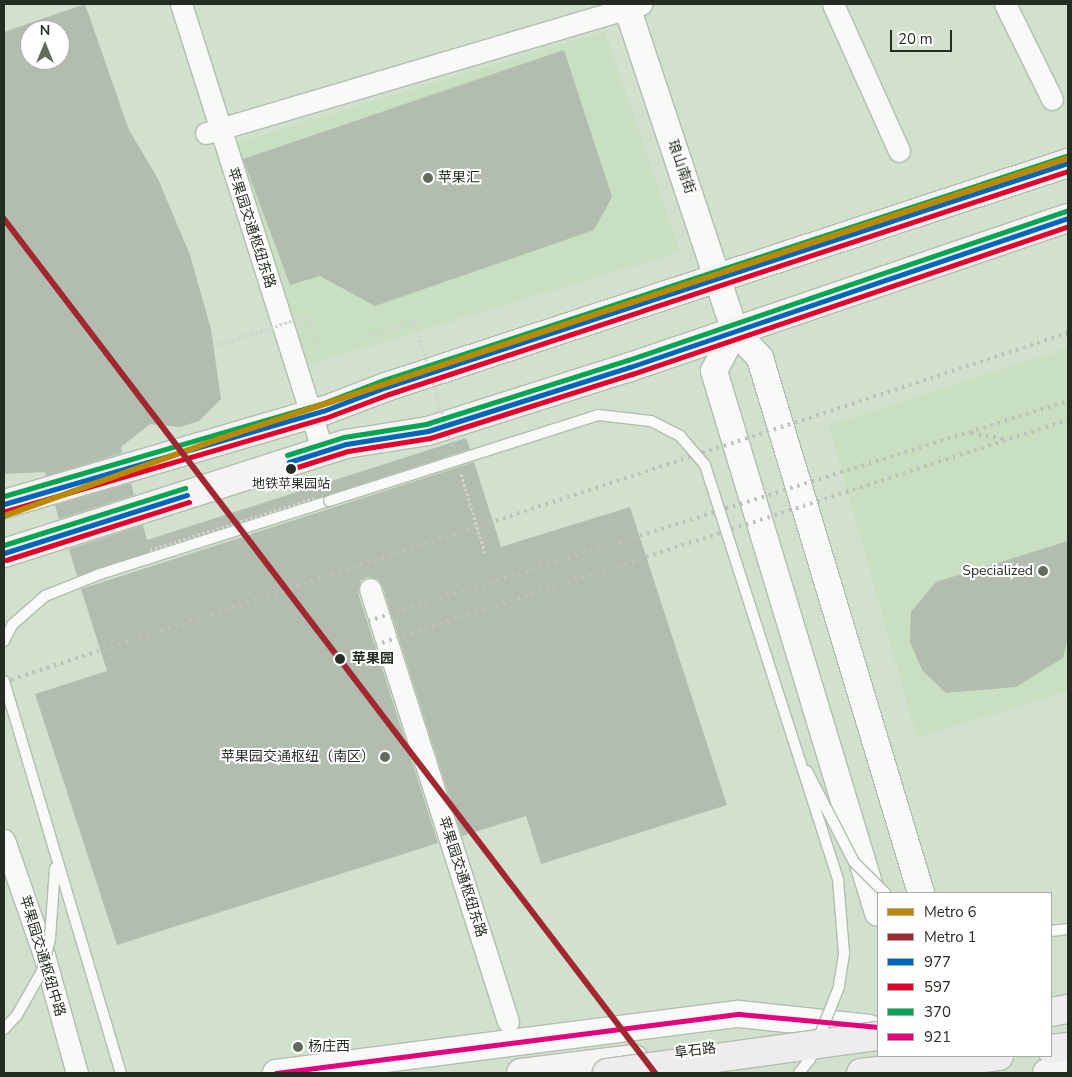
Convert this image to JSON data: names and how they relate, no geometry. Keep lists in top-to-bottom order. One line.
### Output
{"streets":{"highway":["阜石路"],"street":["琅山南街","苹果园交通枢纽东路","苹果园交通枢纽中路"]},"places":["苹果汇","地铁苹果园站","Specialized","苹果园","苹果园交通枢纽（南区）","杨庄西"],"lines":["transit line 370","metro line 6","transit line 977","transit line 597","metro line 1","transit line 921"],"legend":["Metro 6","Metro 1","977","597","370","921"],"scale_bar":"20 m","north":"top"}
